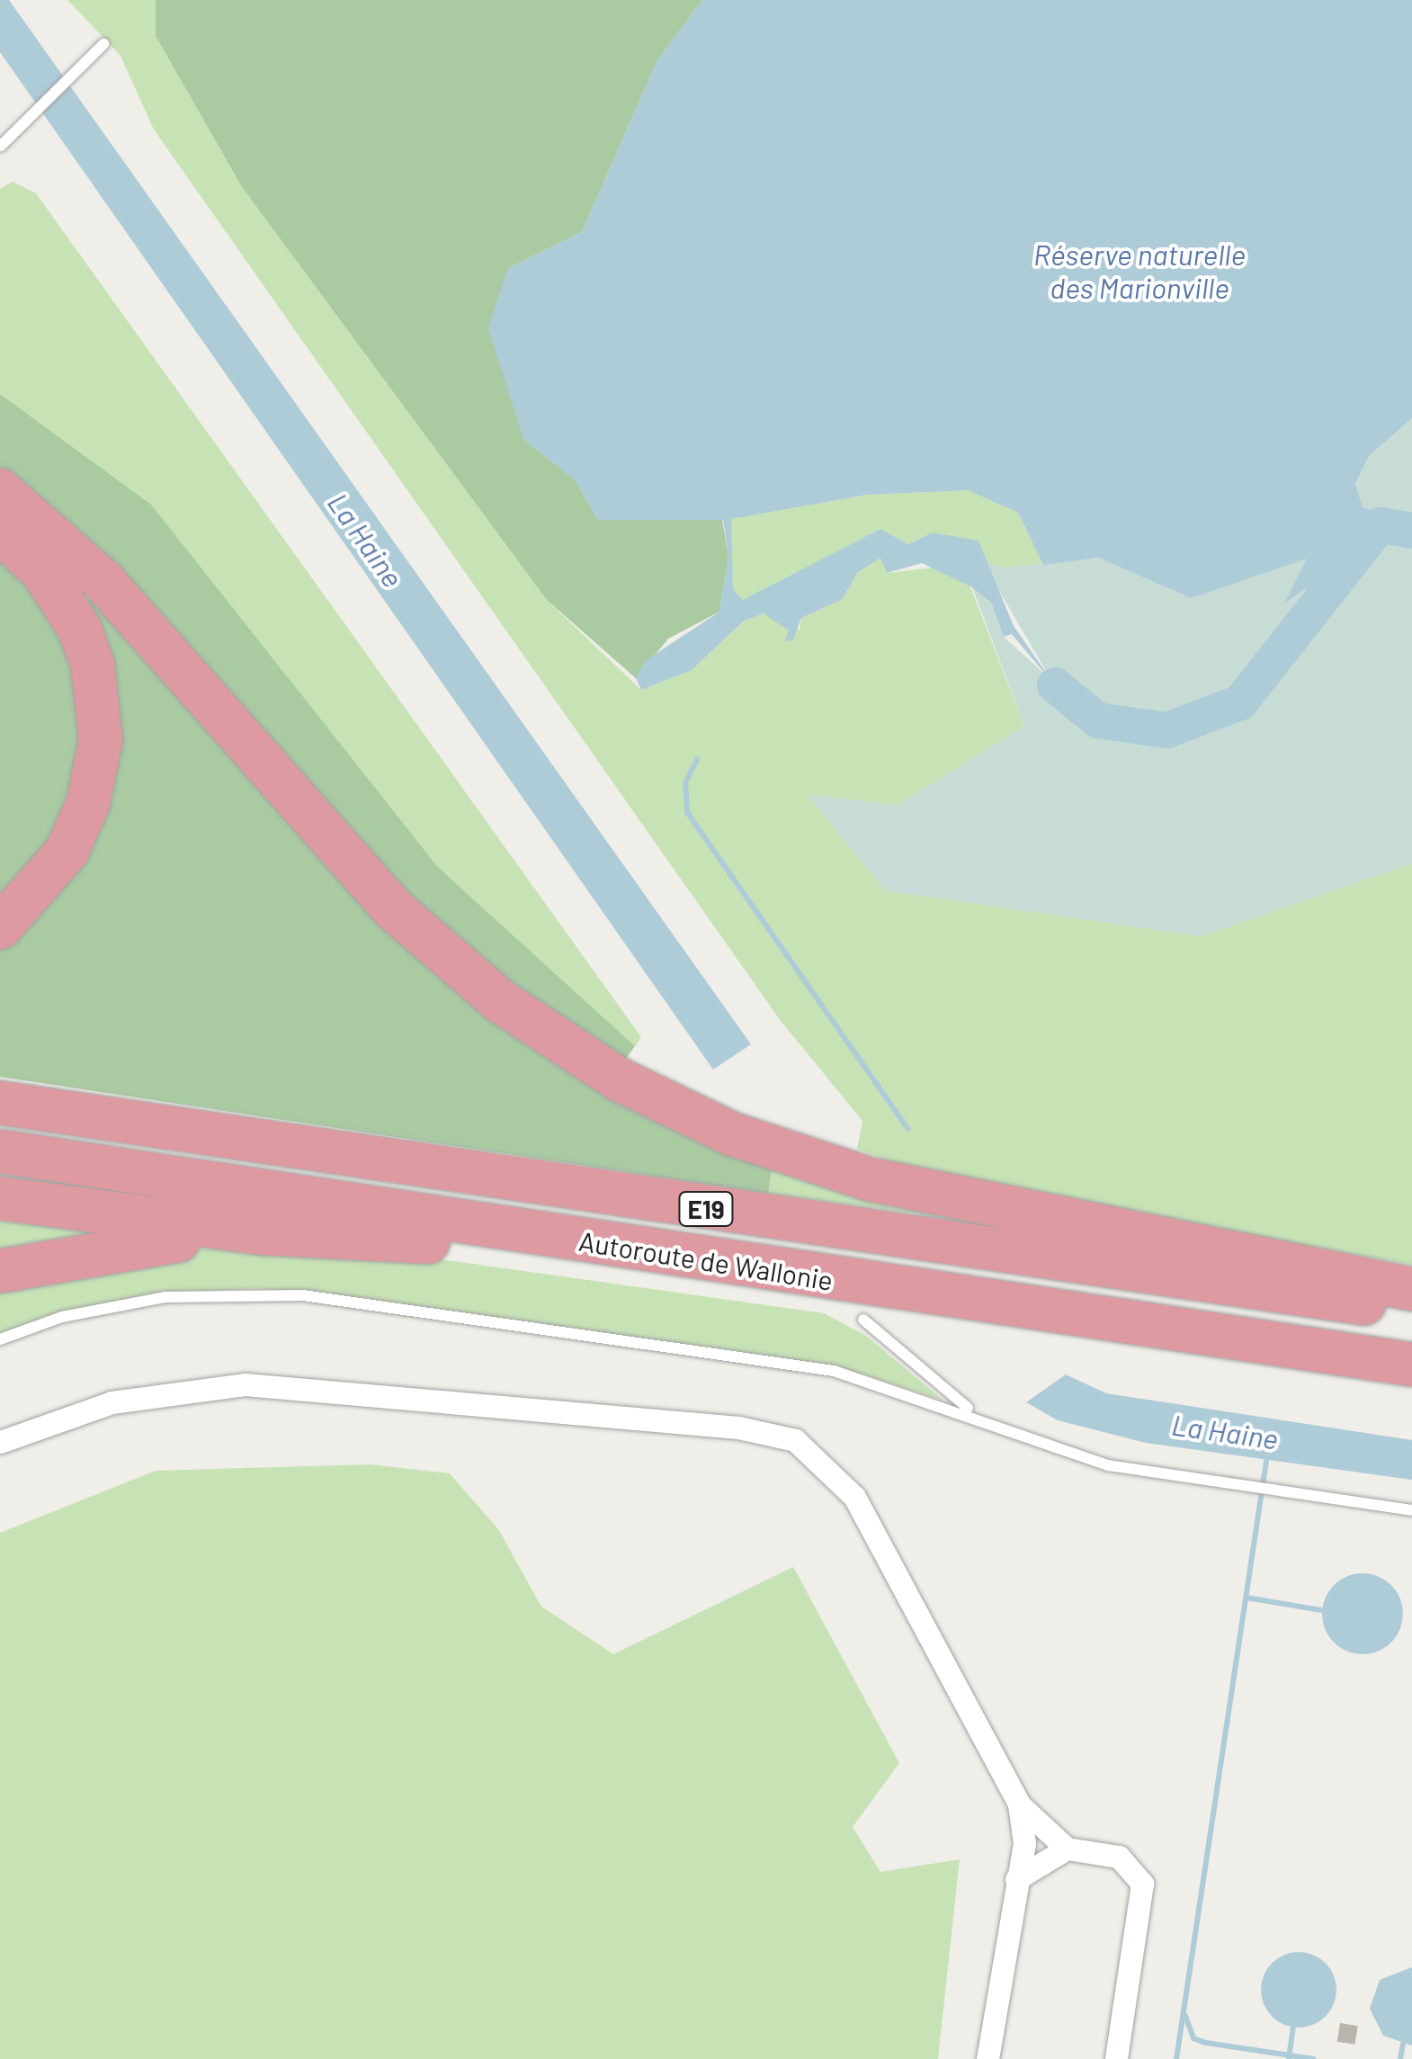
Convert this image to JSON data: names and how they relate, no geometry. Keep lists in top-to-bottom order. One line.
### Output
{"streets":{"highway":["E19","Autoroute de Wallonie"]},"water":["Réserve naturelle des Marionville","La Haine"]}
